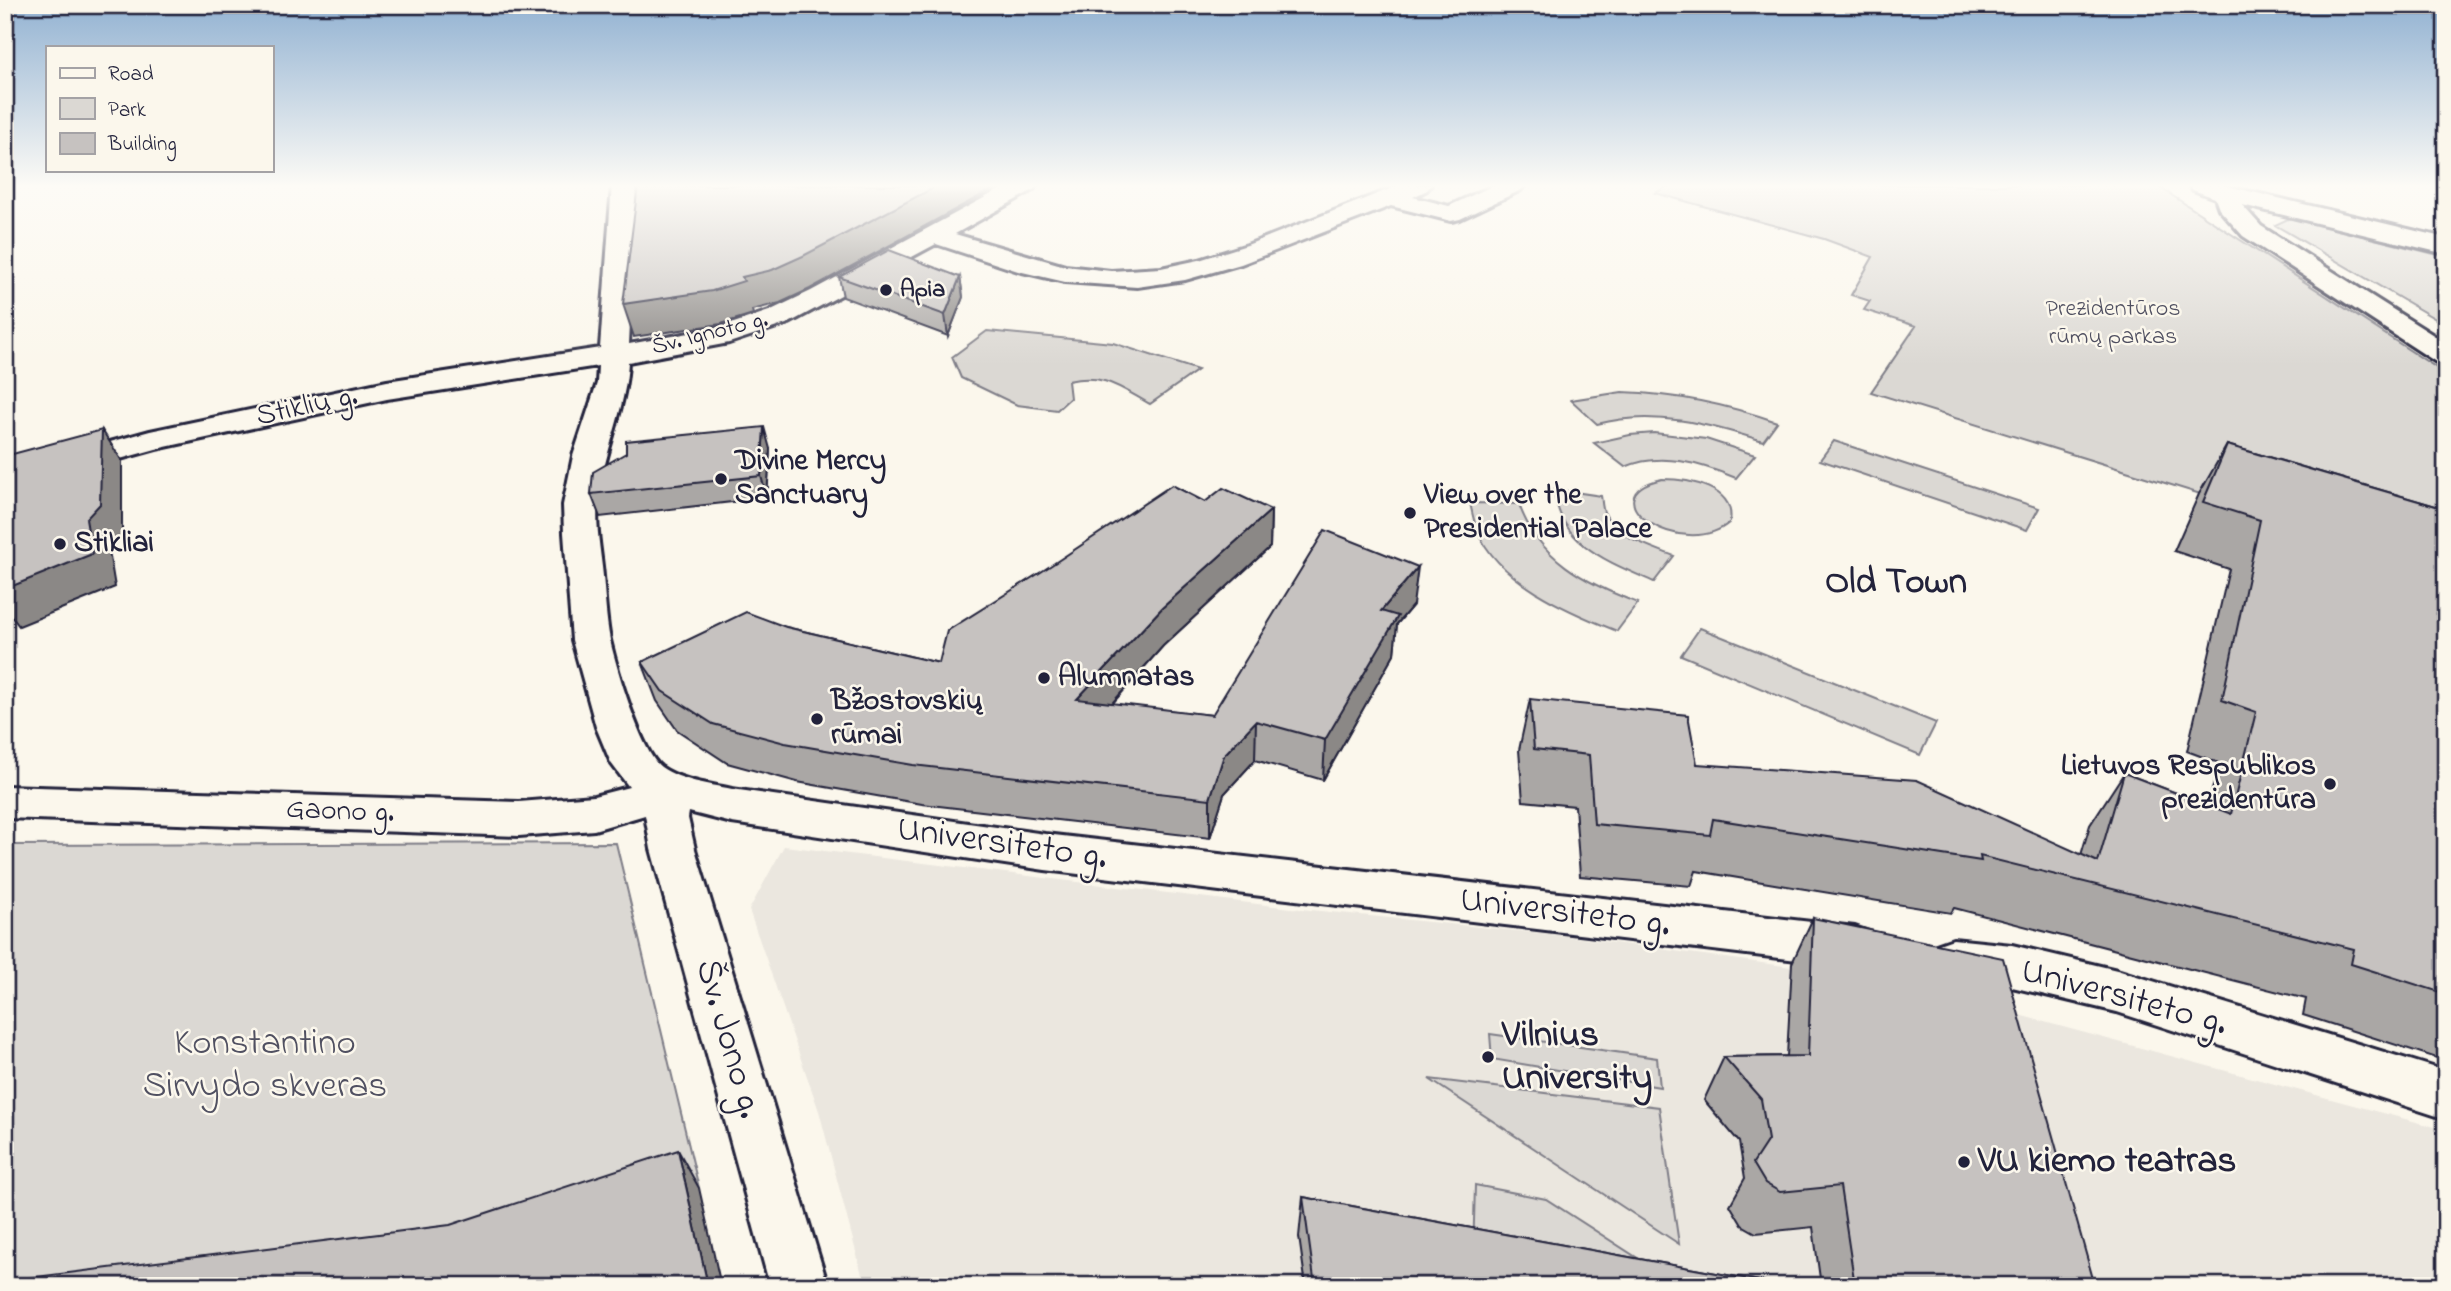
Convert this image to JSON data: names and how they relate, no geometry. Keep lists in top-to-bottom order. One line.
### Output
{"streets":{"street":["Šv. Ignoto g.","Stiklių g.","Gaono g.","Universiteto g.","Šv. Jono g."]},"crossings":[["Šv. Ignoto g.","Stiklių g."],["Gaono g.","Universiteto g."],["Gaono g.","Šv. Jono g."],["Universiteto g.","Šv. Jono g."]],"districts":["Old Town"],"parks":["Prezidentūros rūmų parkas","Konstantino Sirvydo skveras"],"places":["Apia","Divine Mercy Sanctuary","View over the Presidential Palace","Stikliai","Alumnatas","Bžostovskių rūmai","Lietuvos Respublikos prezidentūra","Vilnius University","VU kiemo teatras"],"legend":["Road","Park","Building"]}
